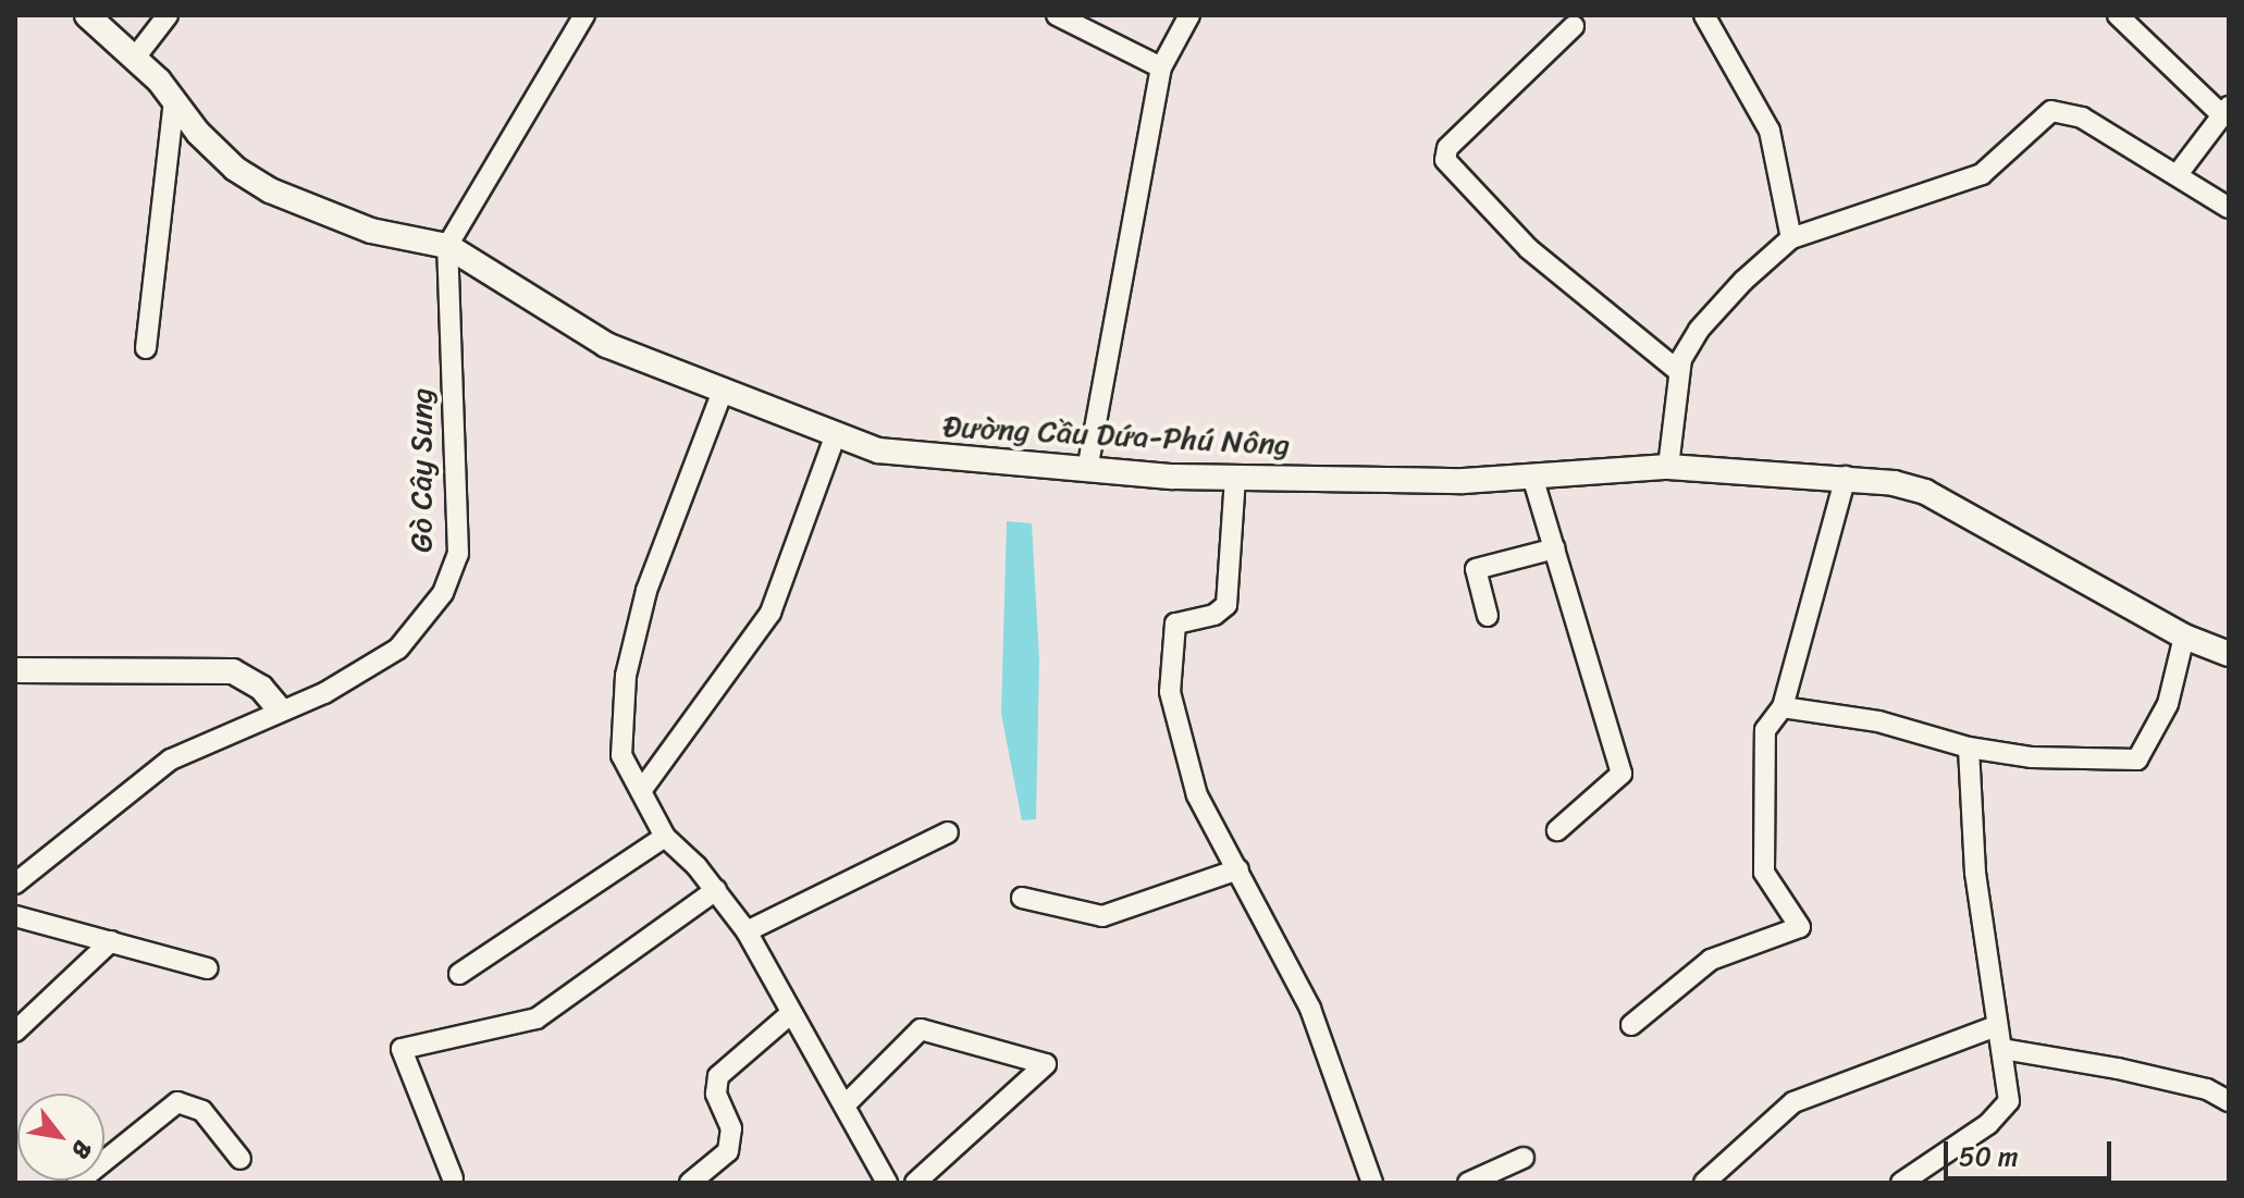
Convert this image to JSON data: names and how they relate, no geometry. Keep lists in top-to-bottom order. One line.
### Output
{"streets":{"street":["Đường Cầu Dứa-Phú Nông","Gò Cây Sung"]},"crossings":[["Đường Cầu Dứa-Phú Nông","Gò Cây Sung"]],"scale_bar":"50 m","north":"bottom right"}
